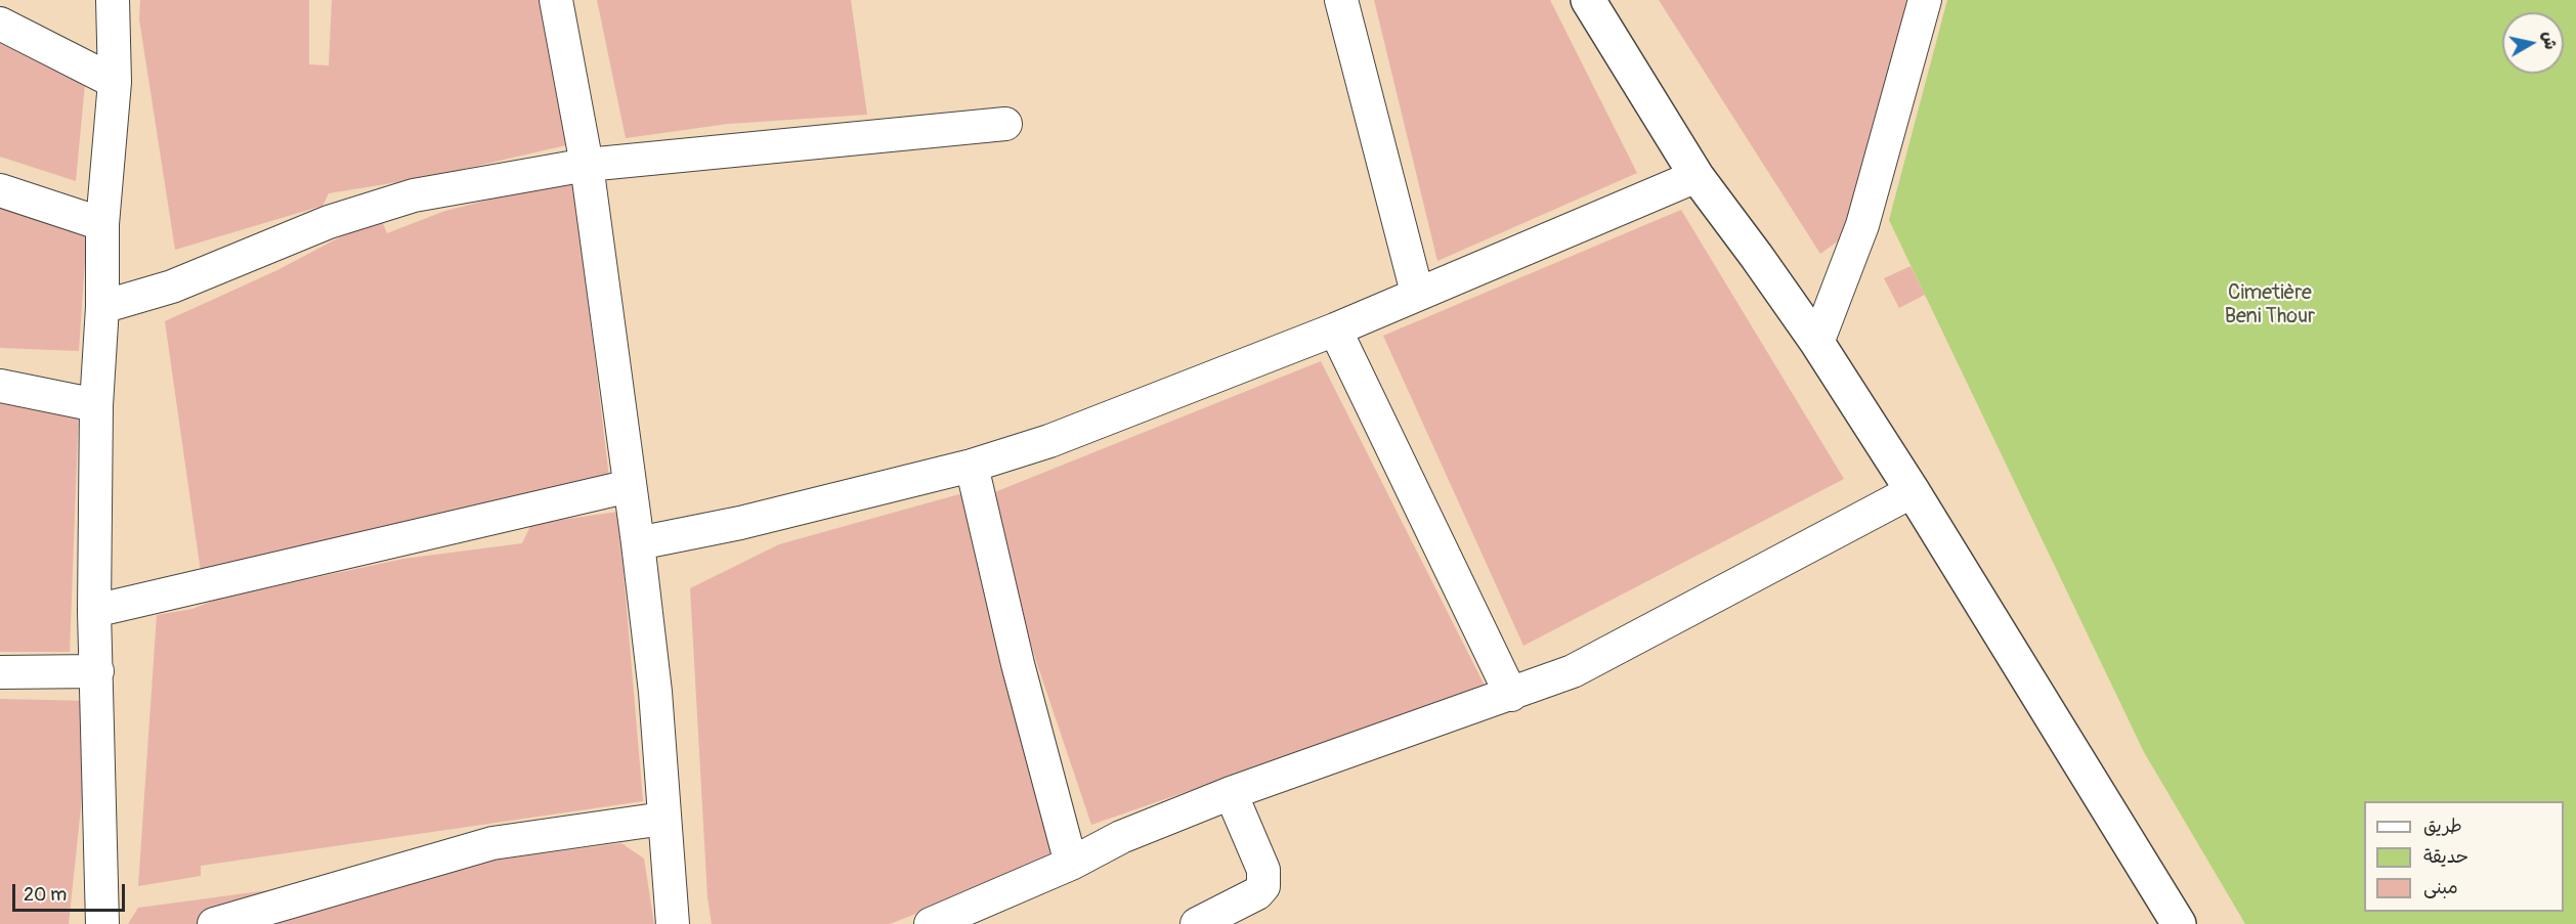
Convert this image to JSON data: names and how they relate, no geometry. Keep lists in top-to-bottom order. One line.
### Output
{"parks":["Cimetière Beni Thour"],"legend":["طريق","حديقة","مبنى"],"scale_bar":"20 m","north":"right"}
